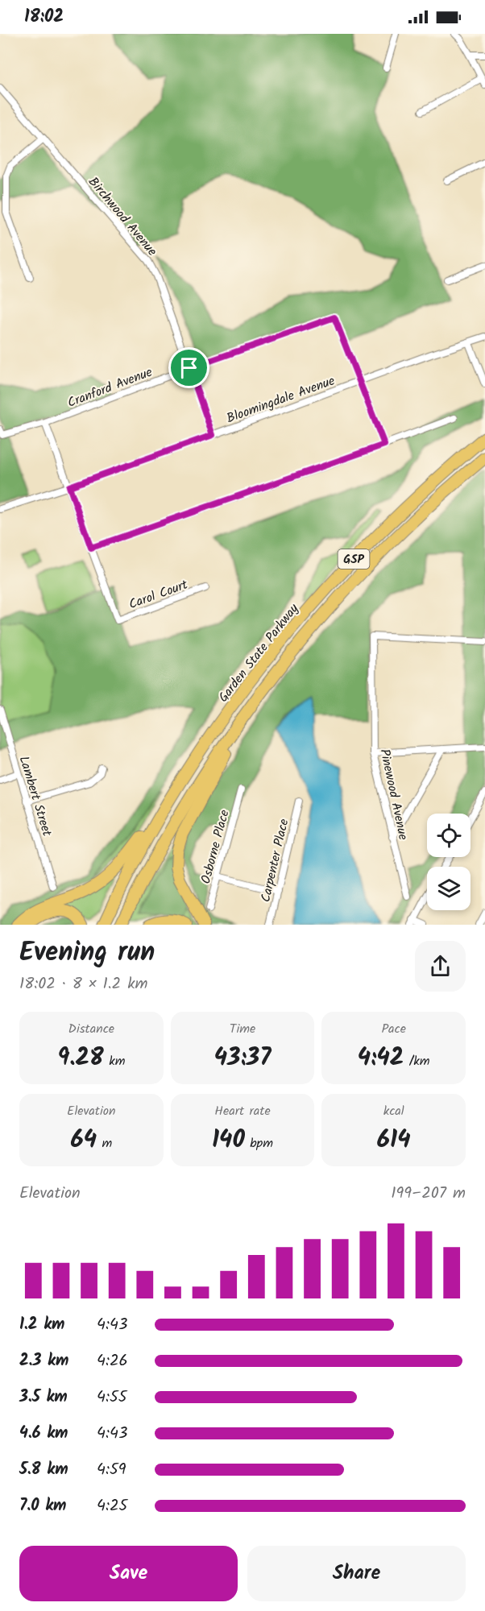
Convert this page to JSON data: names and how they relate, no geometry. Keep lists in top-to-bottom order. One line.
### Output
{"streets":{"highway":["GSP","Garden State Parkway"],"street":["Birchwood Avenue","Cranford Avenue","Bloomingdale Avenue","Carol Court","Pinewood Avenue","Lambert Street","Osborne Place","Carpenter Place"]},"crossings":[["Birchwood Avenue","Cranford Avenue"],["Birchwood Avenue","Bloomingdale Avenue"],["Cranford Avenue","Bloomingdale Avenue"]],"page":{"status":"18:02","heading":["Evening run","18:02 · 8 × 1.2 km"],"stats":[["Distance","9.28 km"],["Time","43:37"],["Pace","4:42 /km"],["Elevation","64 m"],["Heart rate","140 bpm"],["kcal","614"]],"chart":["Elevation","199–207 m"],"list":[{"name":"1.2 km","note":"4:43"},{"name":"2.3 km","note":"4:26"},{"name":"3.5 km","note":"4:55"},{"name":"4.6 km","note":"4:43"},{"name":"5.8 km","note":"4:59"},{"name":"7.0 km","note":"4:25"}],"buttons":["Save","Share"]}}
